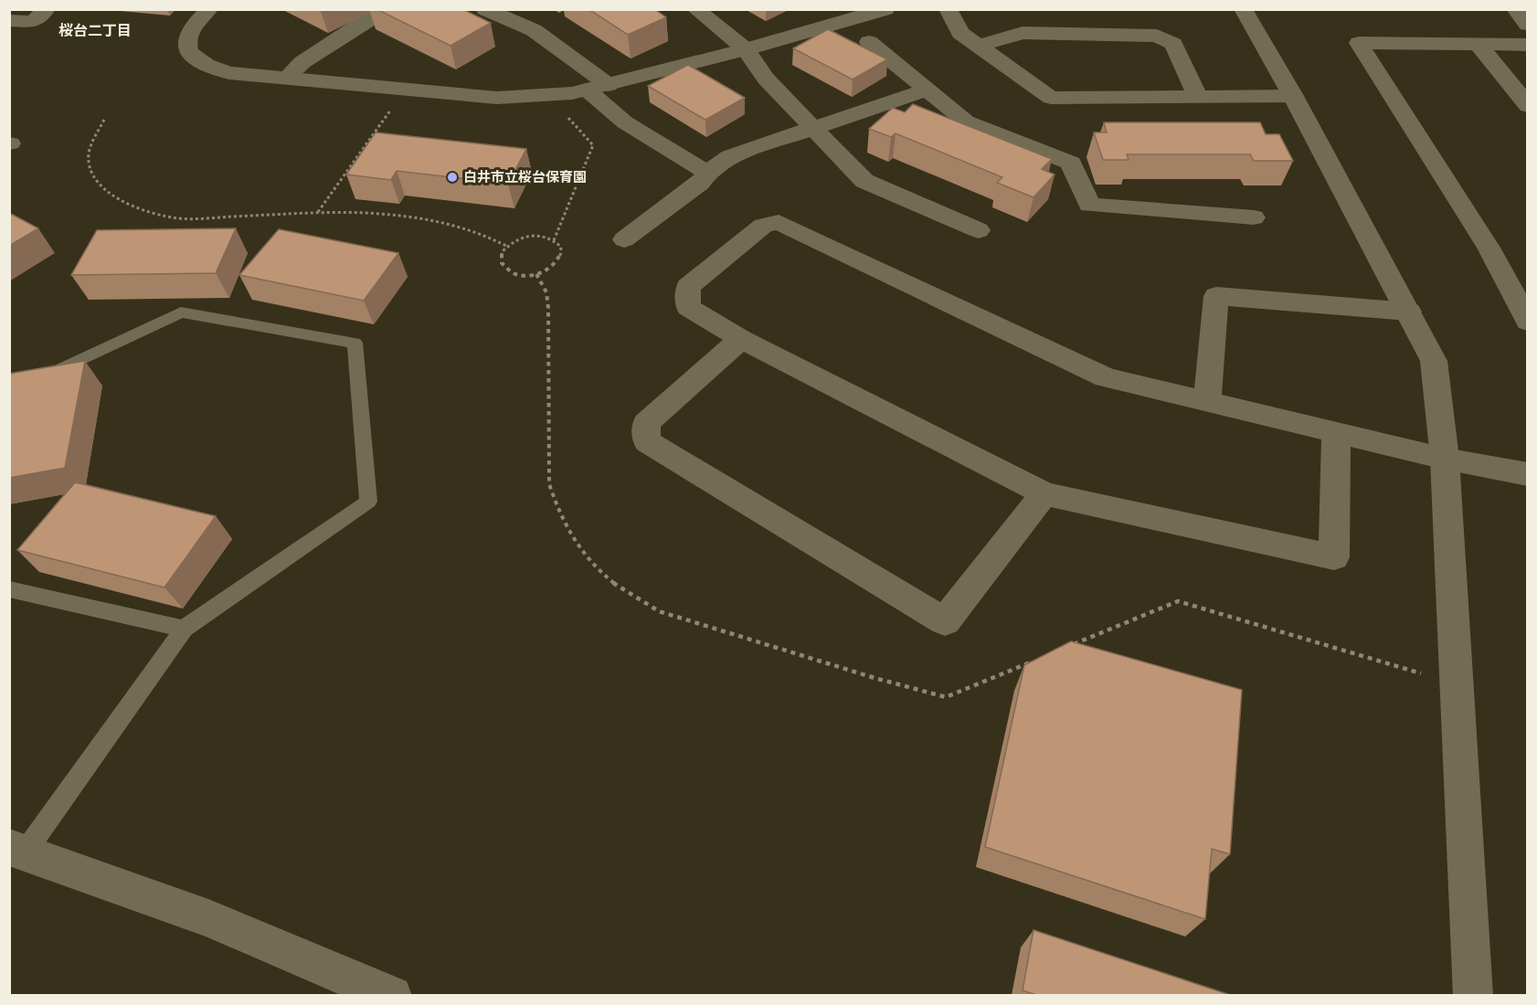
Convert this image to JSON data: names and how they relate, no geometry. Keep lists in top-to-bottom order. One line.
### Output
{"districts":["桜台二丁目"],"places":["白井市立桜台保育園"]}
